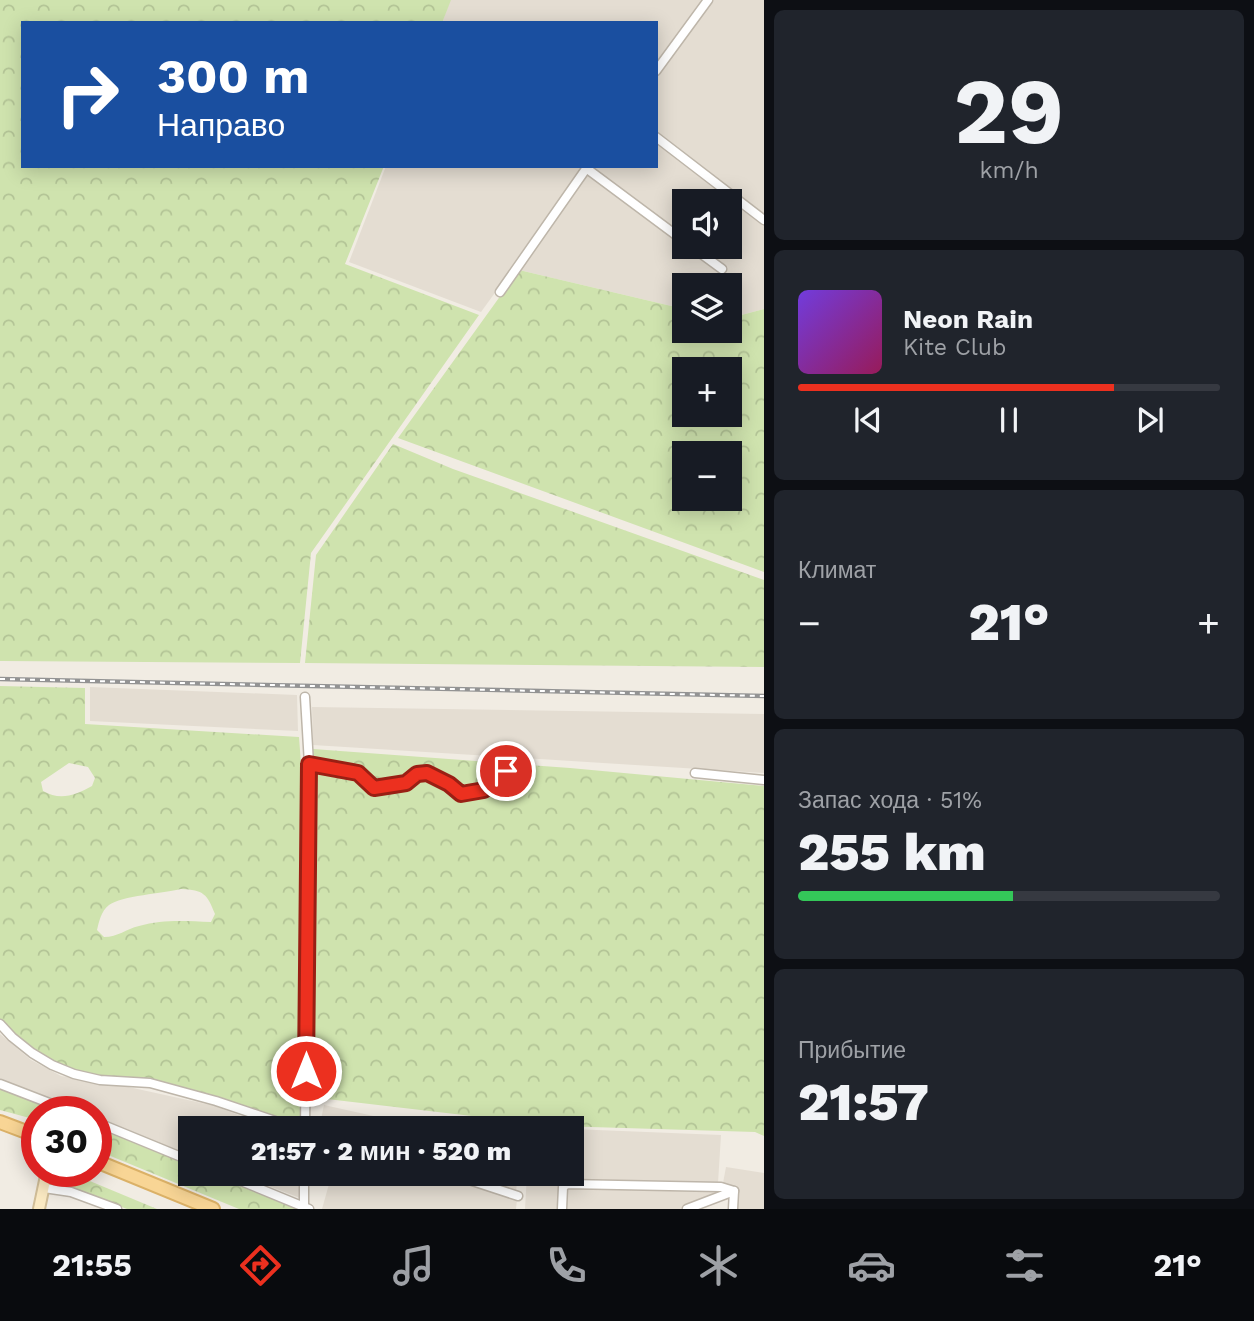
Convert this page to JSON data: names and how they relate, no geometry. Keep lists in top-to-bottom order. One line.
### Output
{"page":{"tile":[["29","km/h"],"Климат",["Запас хода · 51%","255 km"],["Прибытие","21:57"]],"turn":["300 m","Направо"],"map_buttons":["+","−"],"song":["Neon Rain","Kite Club"],"heat":["−","21°","+"],"limit":"30","trip":"21:57 · 2 мин · 520 m","tabs":["21:55","21°"]}}
